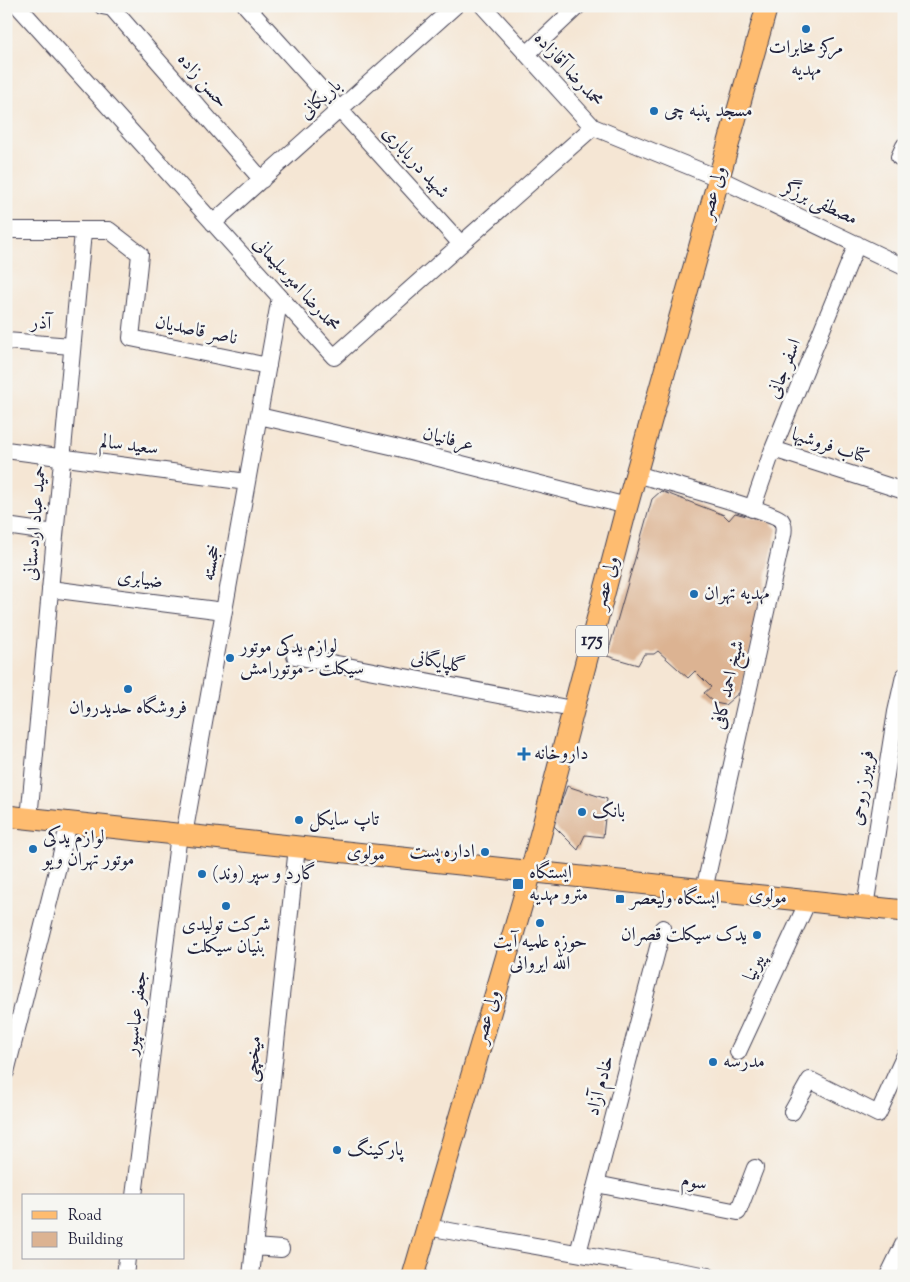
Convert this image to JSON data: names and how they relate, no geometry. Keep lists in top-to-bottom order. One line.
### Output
{"streets":{"main road":["ولی عصر","175","مولوی"],"street":["محمدرضا آقازاده","حسن زاده","باریکانی","شهید دریاباری","مصطفی برزگر","محمدرضا امیرسلیمانی","آذر","ناصر قاصدیان","اسفر جانی","عرفانیان","سعید سالم","کتاب فروشیها","حمید عباد اردستانی","خجسته","ضیابری","گلپایگانی","شیخ احمد کافی","فریبرز روحی","پیرنیا","جعفر عباسپور","میخچی","خادم آزاد","سوم"]},"crossings":[["محمدرضا آقازاده","ولی عصر"],["محمدرضا آقازاده","مصطفی برزگر"],["محمدرضا آقازاده","محمدرضا امیرسلیمانی"],["حسن زاده","باریکانی"],["باریکانی","شهید دریاباری"],["باریکانی","محمدرضا امیرسلیمانی"],["شهید دریاباری","محمدرضا امیرسلیمانی"],["ولی عصر","مصطفی برزگر"],["ولی عصر","عرفانیان"],["ولی عصر","گلپایگانی"],["ولی عصر","مولوی"],["مصطفی برزگر","اسفر جانی"],["محمدرضا امیرسلیمانی","خجسته"],["آذر","حمید عباد اردستانی"],["ناصر قاصدیان","حمید عباد اردستانی"],["ناصر قاصدیان","خجسته"],["اسفر جانی","کتاب فروشیها"],["اسفر جانی","شیخ احمد کافی"],["عرفانیان","خجسته"],["سعید سالم","حمید عباد اردستانی"],["سعید سالم","خجسته"],["حمید عباد اردستانی","ضیابری"],["حمید عباد اردستانی","مولوی"],["خجسته","ضیابری"],["خجسته","مولوی"],["خجسته","جعفر عباسپور"],["شیخ احمد کافی","مولوی"],["فریبرز روحی","مولوی"],["مولوی","پیرنیا"],["مولوی","جعفر عباسپور"],["مولوی","میخچی"],["خادم آزاد","سوم"]],"places":{"other":["مرکز مخابرات مهدیه","مسجد پنبه چی","مهدیه تهران","لوازم یدکی موتور سیکلت - موتورامش","فروشگاه حدیدروان","بانک","تاپ سایکل","لوازم یدکی موتور تهران ویو","اداره پست","گارد و سپر (وند)","شرکت تولیدی بنیان سیکلت","حوزه علمیه آیت‌ الله ایروانی","یدک سیکلت قصران","مدرسه","پارکینگ"],"health":["داروخانه"],"transit":["ایستگاه مترو مهدیه","ایستگاه ولیعصر"]},"legend":["Road","Building"]}
